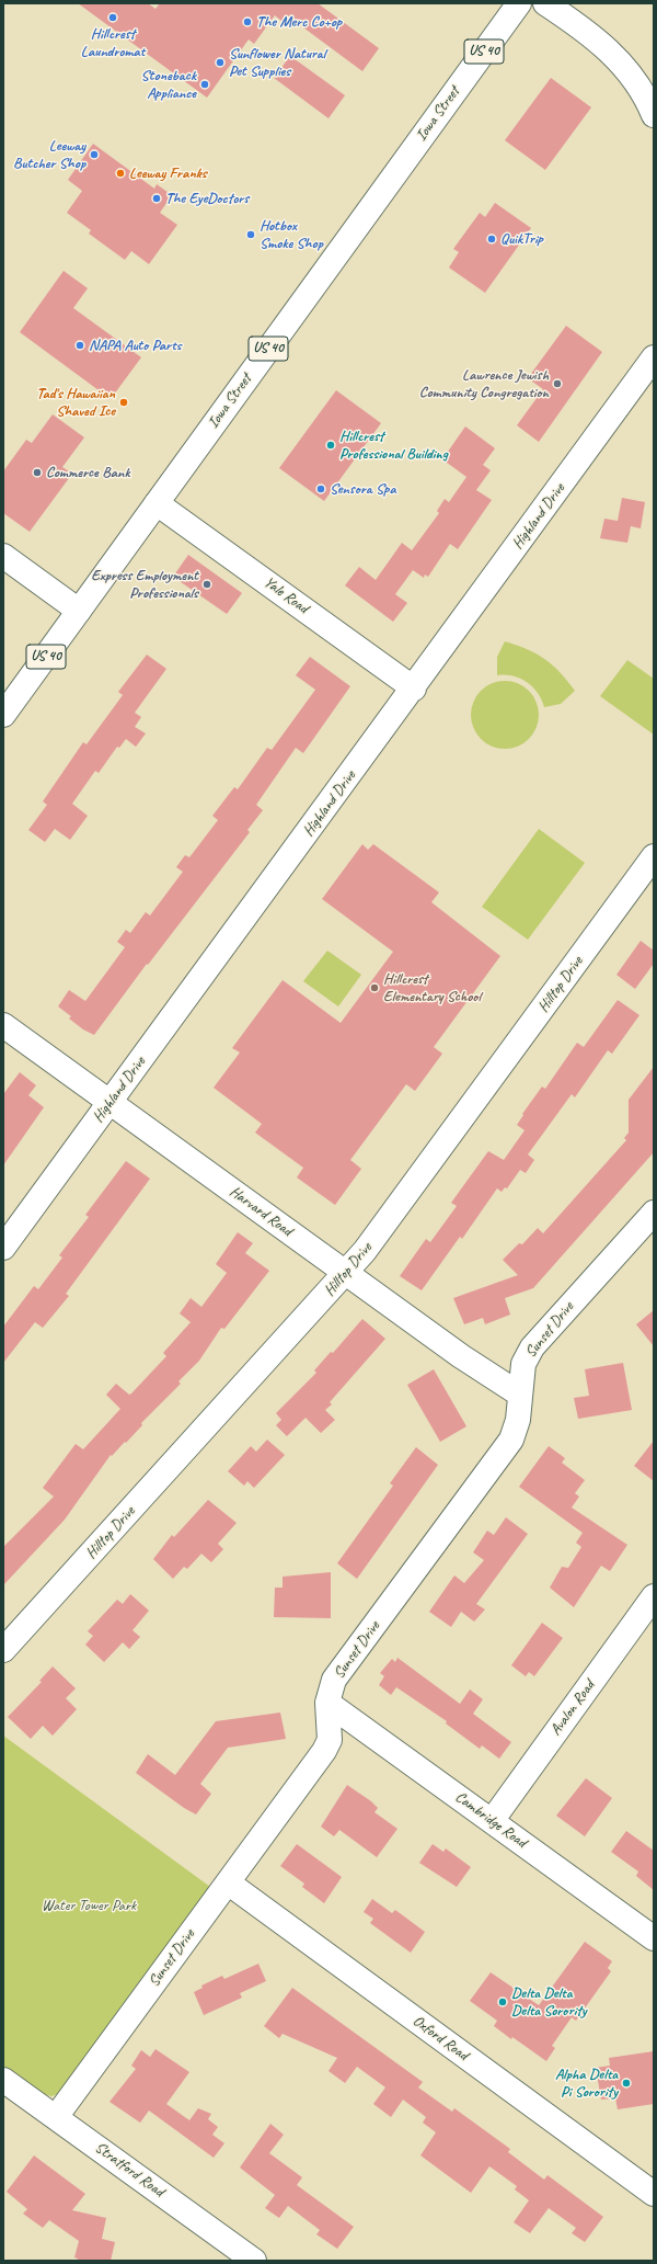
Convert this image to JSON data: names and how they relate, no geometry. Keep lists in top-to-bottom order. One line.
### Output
{"streets":{"main road":["US 40","Iowa Street","Highland Drive","Yale Road","Hilltop Drive","Harvard Road","Sunset Drive","Avalon Road","Cambridge Road","Oxford Road","Stratford Road"]},"crossings":[["Iowa Street","Yale Road"],["Highland Drive","Yale Road"],["Highland Drive","Harvard Road"],["Hilltop Drive","Harvard Road"],["Harvard Road","Sunset Drive"],["Sunset Drive","Cambridge Road"],["Sunset Drive","Oxford Road"],["Sunset Drive","Stratford Road"],["Avalon Road","Cambridge Road"]],"parks":["Water Tower Park"],"places":["Hillcrest Laundromat","The Merc Co+op","Sunflower Natural Pet Supplies","Stoneback Appliance","Leeway Butcher Shop","Leeway Franks","The EyeDoctors","Hotbox Smoke Shop","QuikTrip","NAPA Auto Parts","Lawrence Jewish Community Congregation","Tad's Hawaiian Shaved Ice","Hillcrest Professional Building","Commerce Bank","Sensora Spa","Express Employment Professionals","Hillcrest Elementary School","Delta Delta Delta Sorority","Alpha Delta Pi Sorority"]}
